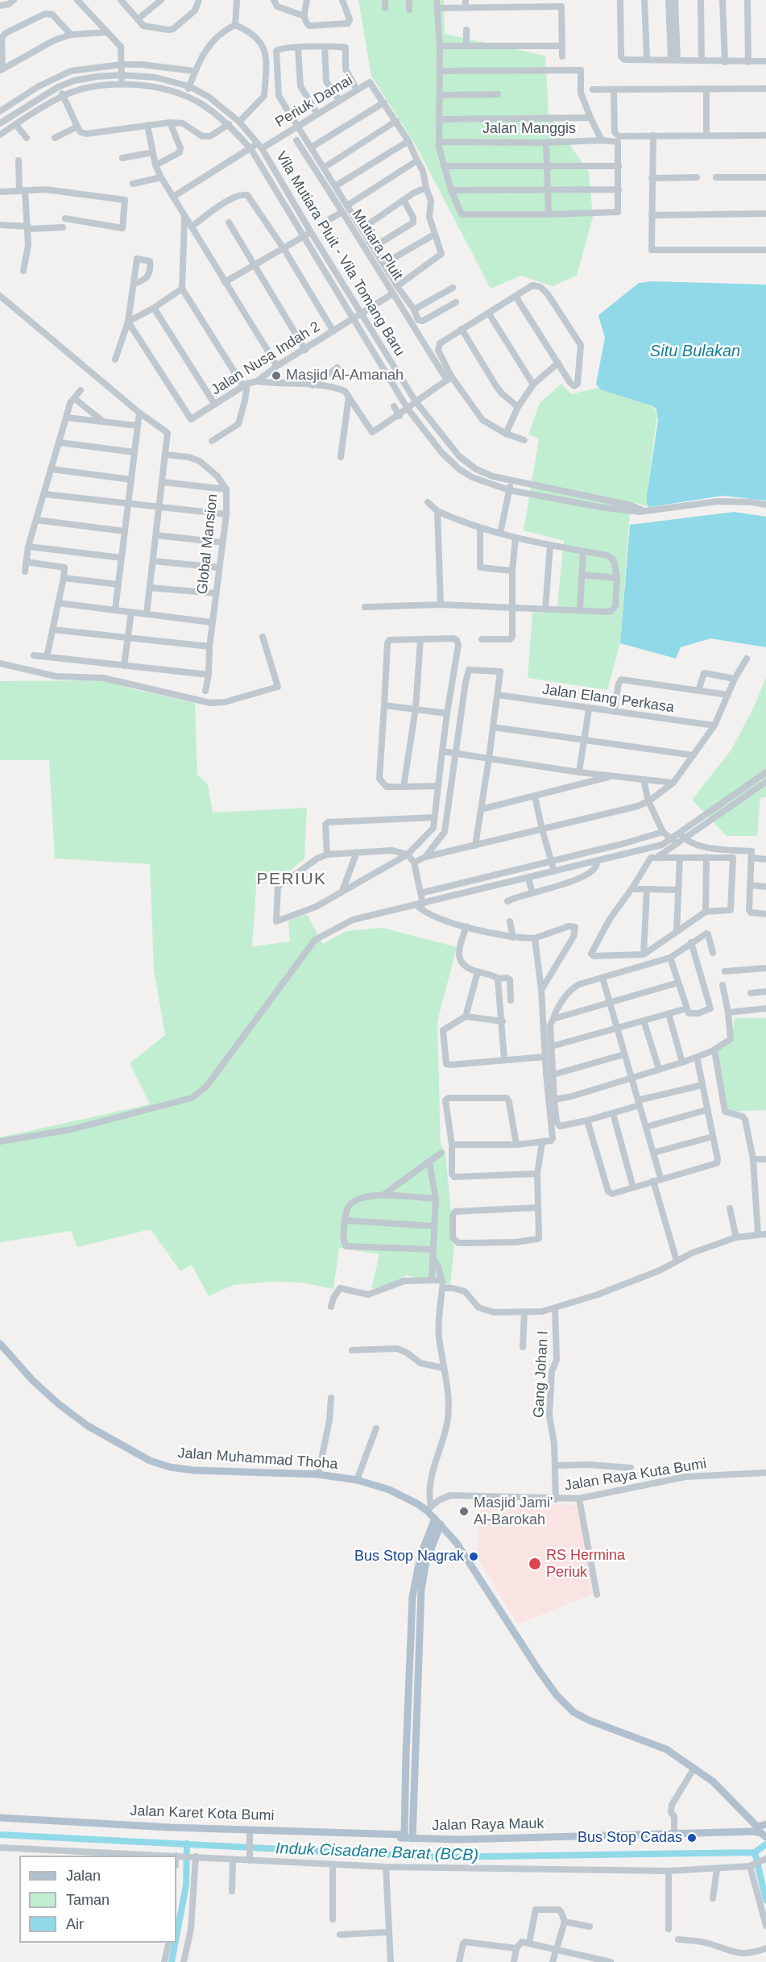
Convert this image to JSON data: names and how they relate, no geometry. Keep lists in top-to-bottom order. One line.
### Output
{"streets":{"main road":["Jalan Muhammad Thoha","Jalan Karet Kota Bumi","Jalan Raya Mauk"],"street":["Periuk Damai","Jalan Manggis","Mutiara Pluit","Vila Mutiara Pluit - Vila Tomang Baru","Jalan Nusa Indah 2","Global Mansion","Jalan Elang Perkasa","Gang Johan I","Jalan Raya Kuta Bumi"]},"crossings":[["Periuk Damai","Vila Mutiara Pluit - Vila Tomang Baru"],["Mutiara Pluit","Vila Mutiara Pluit - Vila Tomang Baru"],["Mutiara Pluit","Jalan Nusa Indah 2"],["Vila Mutiara Pluit - Vila Tomang Baru","Jalan Nusa Indah 2"],["Gang Johan I","Jalan Raya Kuta Bumi"],["Jalan Muhammad Thoha","Jalan Raya Kuta Bumi"],["Jalan Karet Kota Bumi","Jalan Raya Mauk"]],"districts":["PERIUK"],"water":["Situ Bulakan","Induk Cisadane Barat (BCB)"],"places":["Masjid Al-Amanah","Masjid Jami' Al-Barokah","Bus Stop Nagrak","RS Hermina Periuk","Bus Stop Cadas"],"legend":["Jalan","Taman","Air"]}
